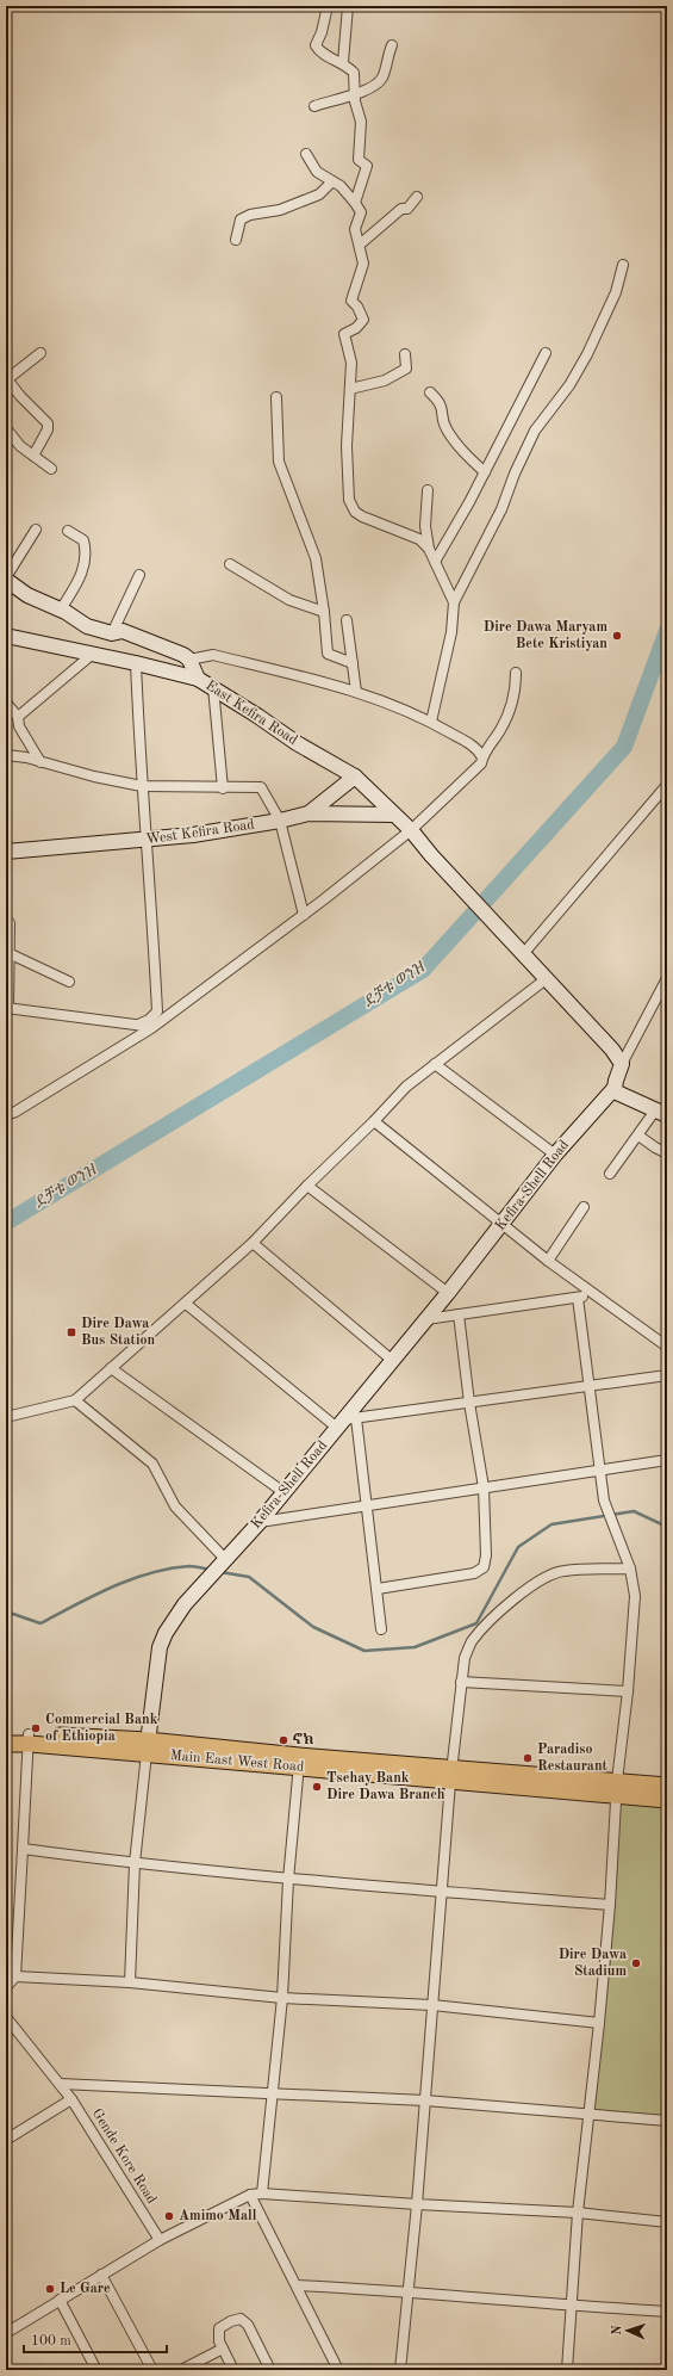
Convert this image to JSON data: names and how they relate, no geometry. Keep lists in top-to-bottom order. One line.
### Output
{"streets":{"main road":["East Kefira Road","West Kefira Road","Kefira-Shell Road","Main East West Road"],"street":["Gende Kore Road"]},"crossings":[["East Kefira Road","West Kefira Road"],["Kefira-Shell Road","Main East West Road"]],"water":["ደቻቱ ወንዝ"],"places":{"other":["Dire Dawa Maryam Bete Kristiyan","Commercial Bank of Ethiopia","ኖክ","Paradiso Restaurant","Tsehay Bank Dire Dawa Branch","Dire Dawa Stadium","Amimo Mall","Le Gare"],"transit":["Dire Dawa Bus Station"]},"scale_bar":"100 m","north":"left"}
